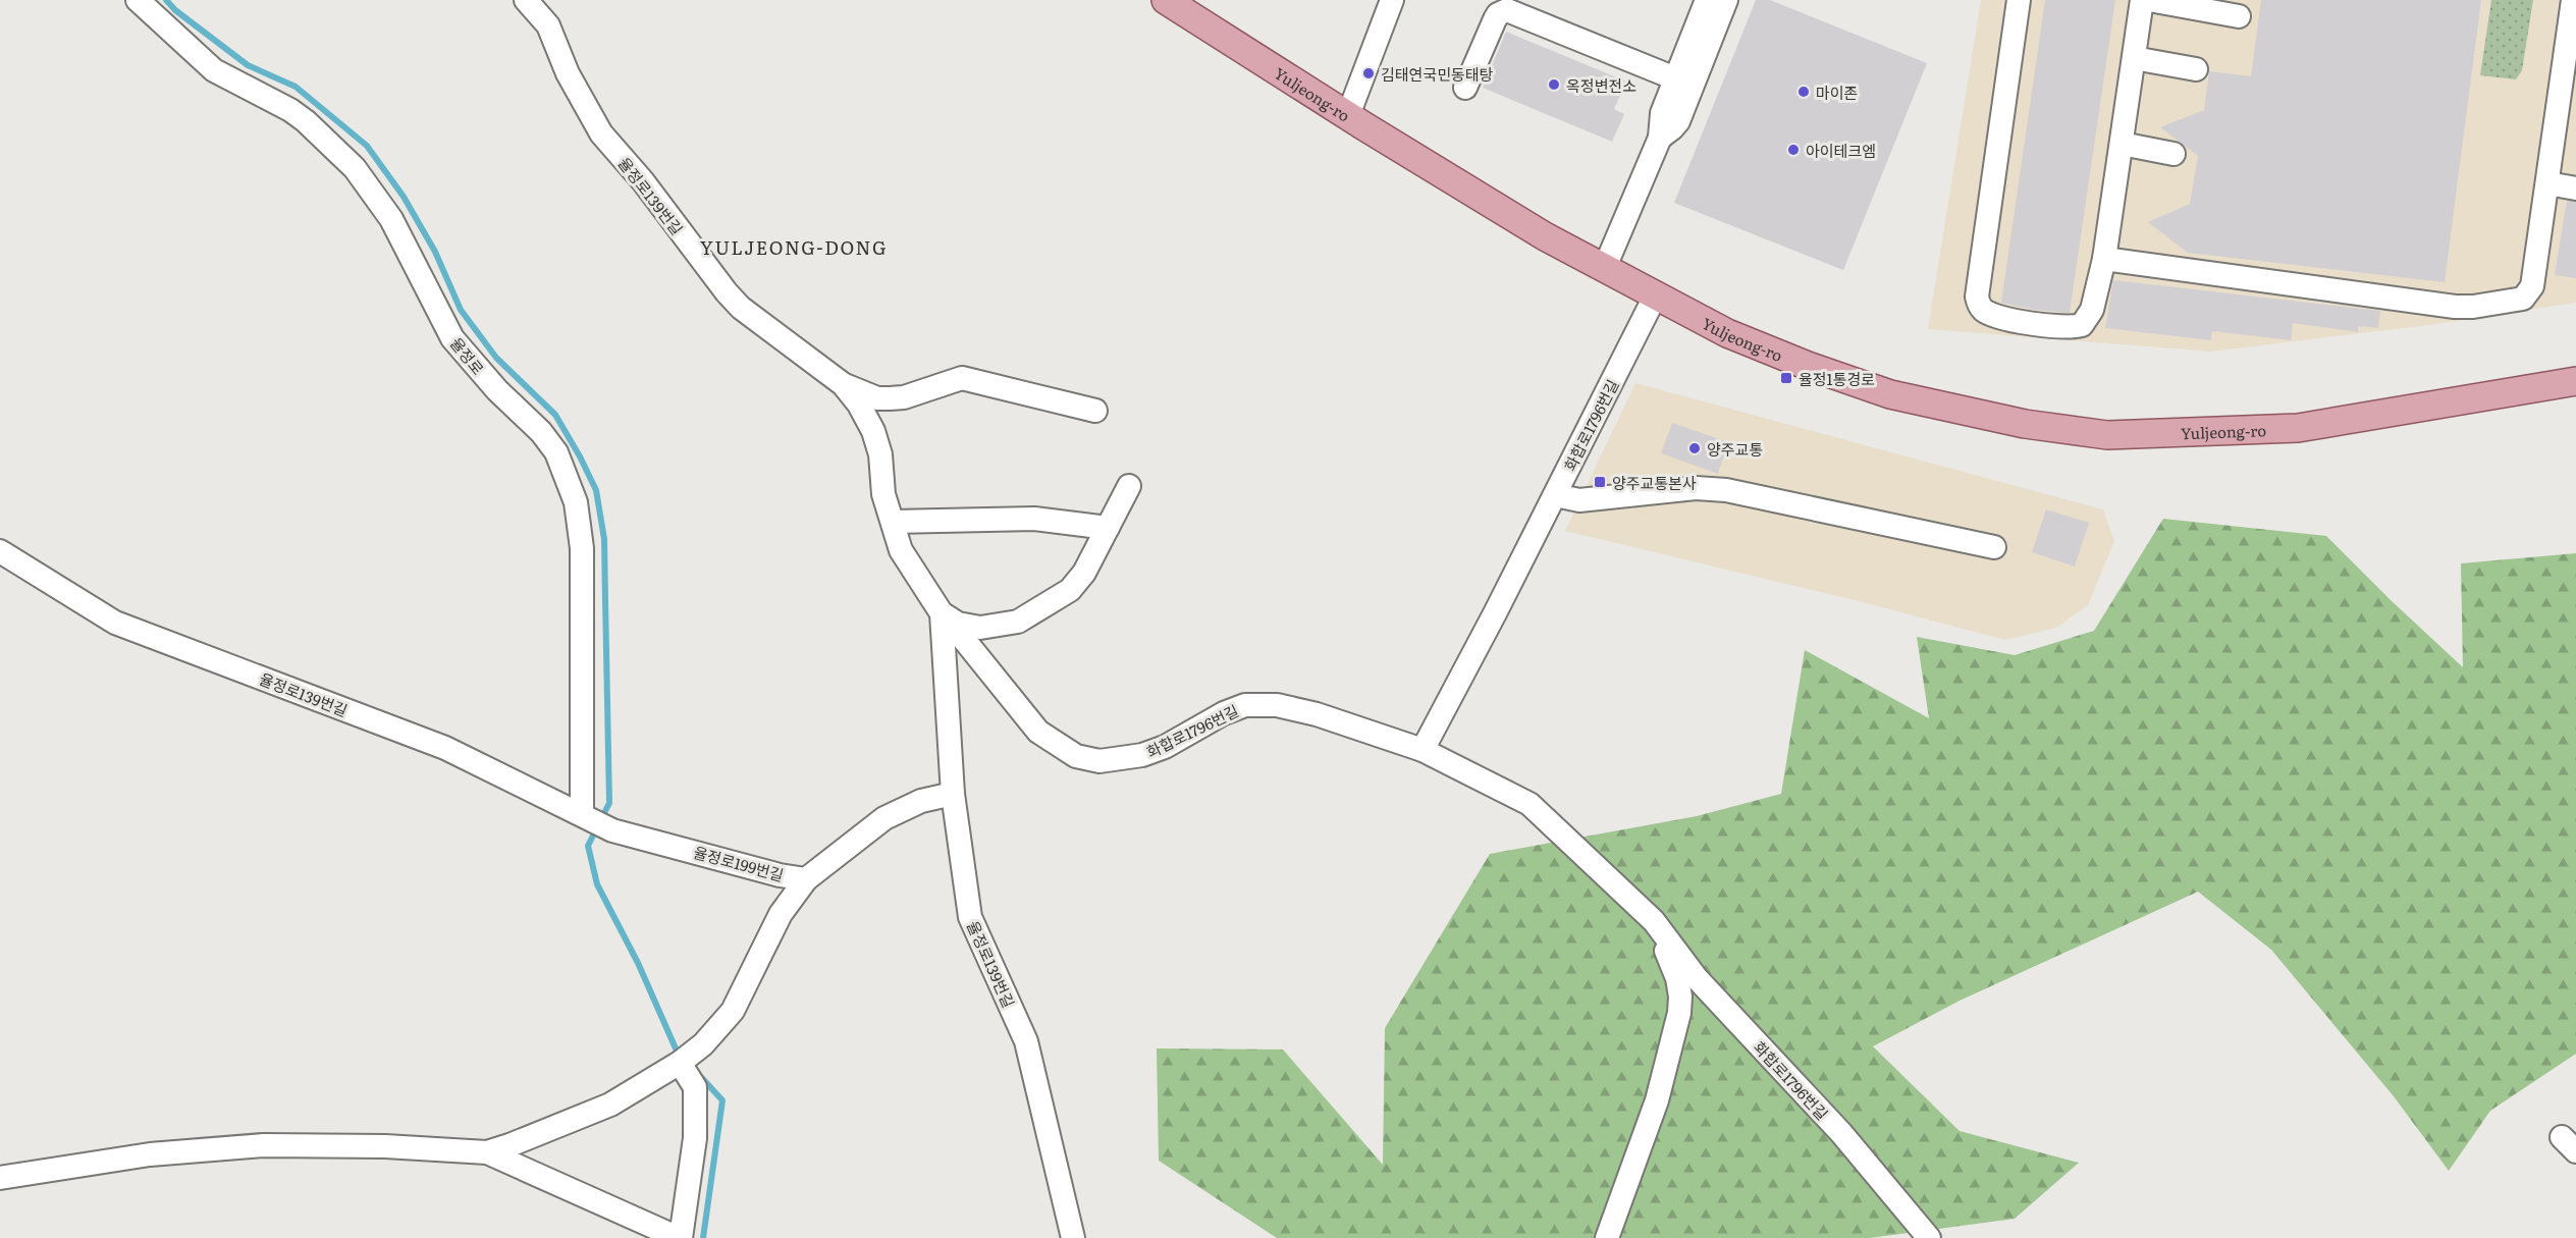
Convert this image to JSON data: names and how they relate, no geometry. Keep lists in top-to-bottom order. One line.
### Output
{"streets":{"main road":["Yuljeong-ro"],"street":["율정로139번길","율정로","화합로1796번길","율정로199번길"]},"crossings":[["Yuljeong-ro","화합로1796번길"],["율정로139번길","율정로"],["율정로139번길","화합로1796번길"],["율정로139번길","율정로199번길"]],"districts":["YULJEONG-DONG"],"places":{"other":["김태연국민동태탕","옥정변전소","마이존","아이테크엠","양주교통"],"transit":["율정1통경로","양주교통본사"]}}
